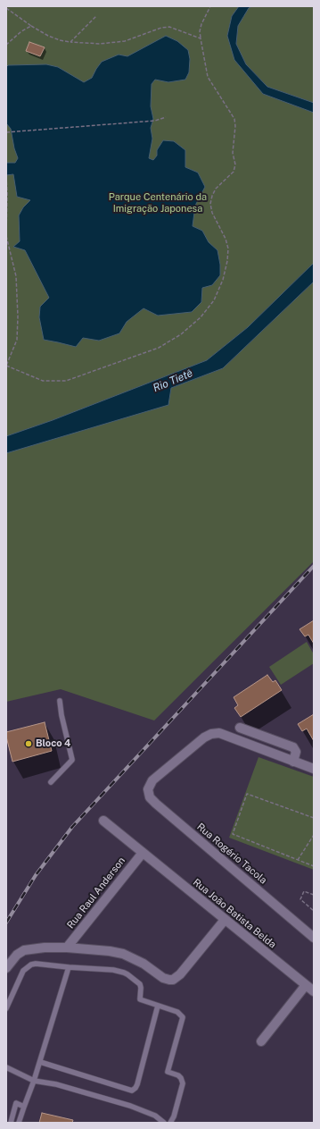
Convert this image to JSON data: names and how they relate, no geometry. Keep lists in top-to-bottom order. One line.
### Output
{"streets":{"street":["Rua Rogério Tacola","Rua Raul Anderson","Rua João Batista Belda"]},"crossings":[["Rua Raul Anderson","Rua João Batista Belda"]],"water":["Rio Tietê"],"parks":["Parque Centenário da Imigração Japonesa"],"places":["Bloco 4"]}
